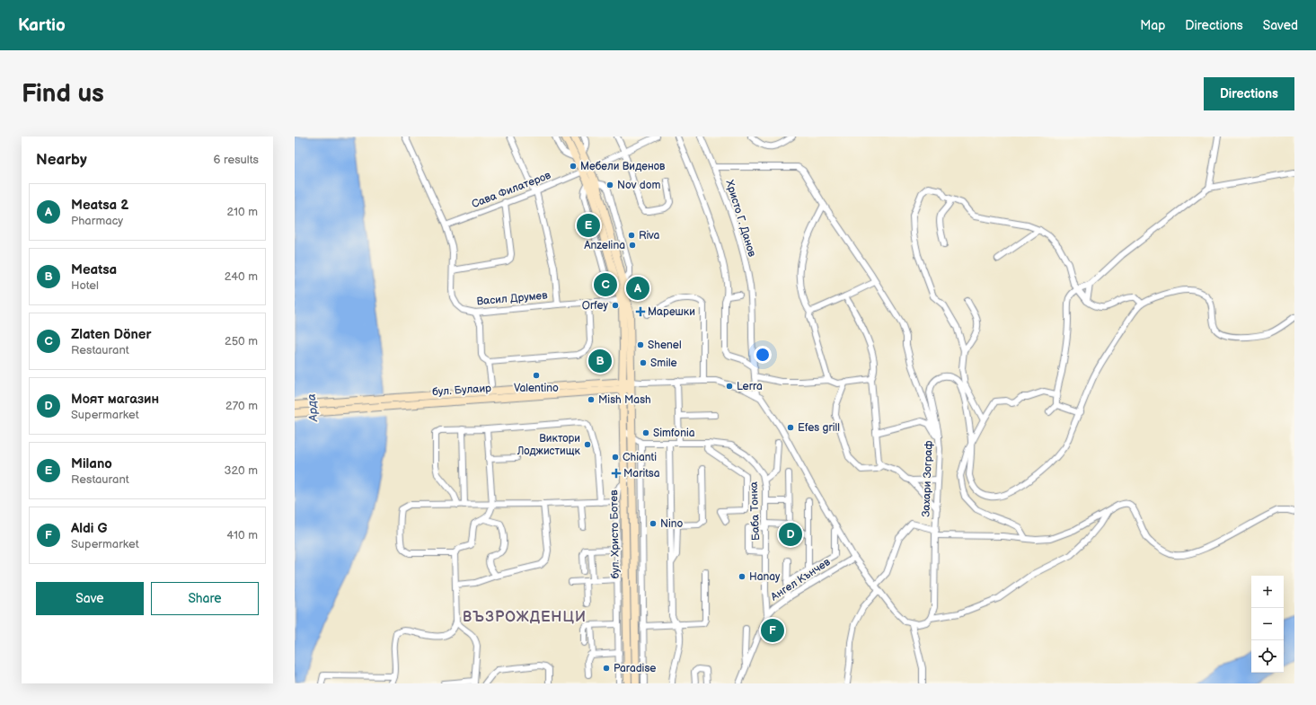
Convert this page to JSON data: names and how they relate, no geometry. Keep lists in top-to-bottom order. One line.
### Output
{"streets":{"main road":["бул. Булаир","бул. Христо Ботев"],"street":["Сава Филатеров","Христо Г. Данов","Васил Друмев","Захари Зограф","Баба Тонка","Ангел Кънчев"]},"crossings":[["Сава Филатеров","Васил Друмев"],["Сава Филатеров","бул. Христо Ботев"],["Васил Друмев","бул. Христо Ботев"],["бул. Булаир","бул. Христо Ботев"],["Баба Тонка","Ангел Кънчев"]],"districts":["ВЪЗРОЖДЕНЦИ"],"water":["Арда"],"places":{"other":["Мебели Виденов","Nov dom","Riva","Anzelina","Orfey","Shenel","Smile","Valentino","Lerra","Mish Mash","Efes grill","Simfonia","Виктори Лоджистищк","Chianti","Nino","Hanay","Paradise"],"health":["Марешки","Maritsa"]},"page":{"header":"Kartio","nav":["Map","Directions","Saved"],"buttons":["Directions",["Save","Share"]],"title":"Find us","heading":["Nearby","6 results"],"list":[{"mark":"A","name":"Meatsa 2","note":"Pharmacy","value":"210 m"},{"mark":"B","name":"Meatsa","note":"Hotel","value":"240 m"},{"mark":"C","name":"Zlaten Döner","note":"Restaurant","value":"250 m"},{"mark":"D","name":"Моят магазин","note":"Supermarket","value":"270 m"},{"mark":"E","name":"Milano","note":"Restaurant","value":"320 m"},{"mark":"F","name":"Aldi G","note":"Supermarket","value":"410 m"}],"pins":["E","C","A","B","D","F"],"map_buttons":["+","−"]}}
